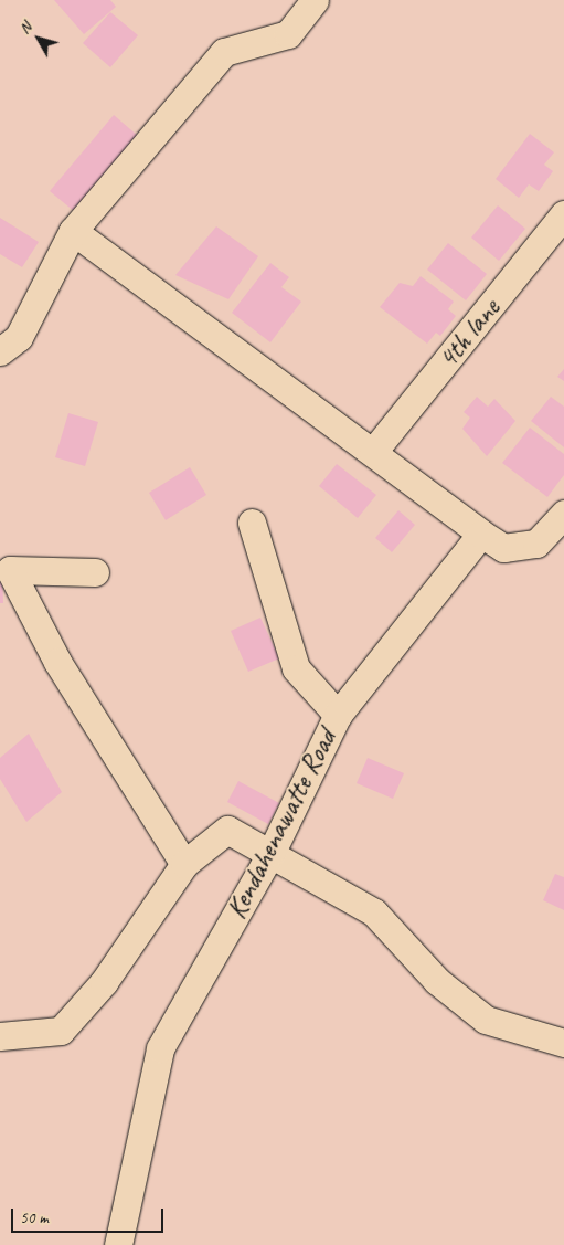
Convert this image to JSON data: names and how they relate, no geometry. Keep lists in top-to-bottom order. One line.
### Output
{"streets":{"street":["4th lane","Kendahenawatte Road"]},"scale_bar":"50 m","north":"top left"}
